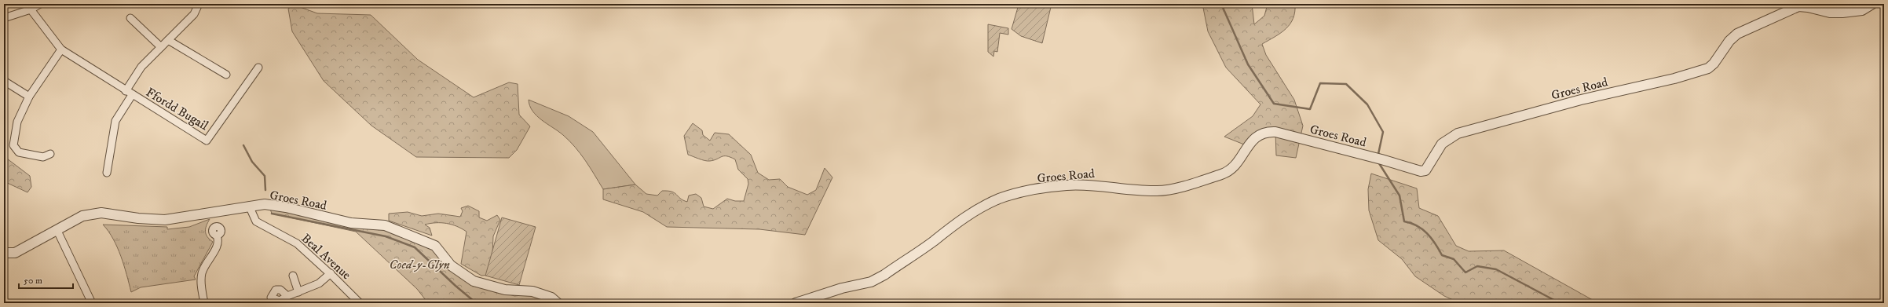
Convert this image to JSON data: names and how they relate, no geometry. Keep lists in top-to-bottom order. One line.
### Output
{"streets":{"street":["Groes Road","Ffordd Bugail","Beal Avenue"]},"crossings":[["Groes Road","Beal Avenue"]],"parks":["Coed-y-Glyn"],"scale_bar":"50 m"}
